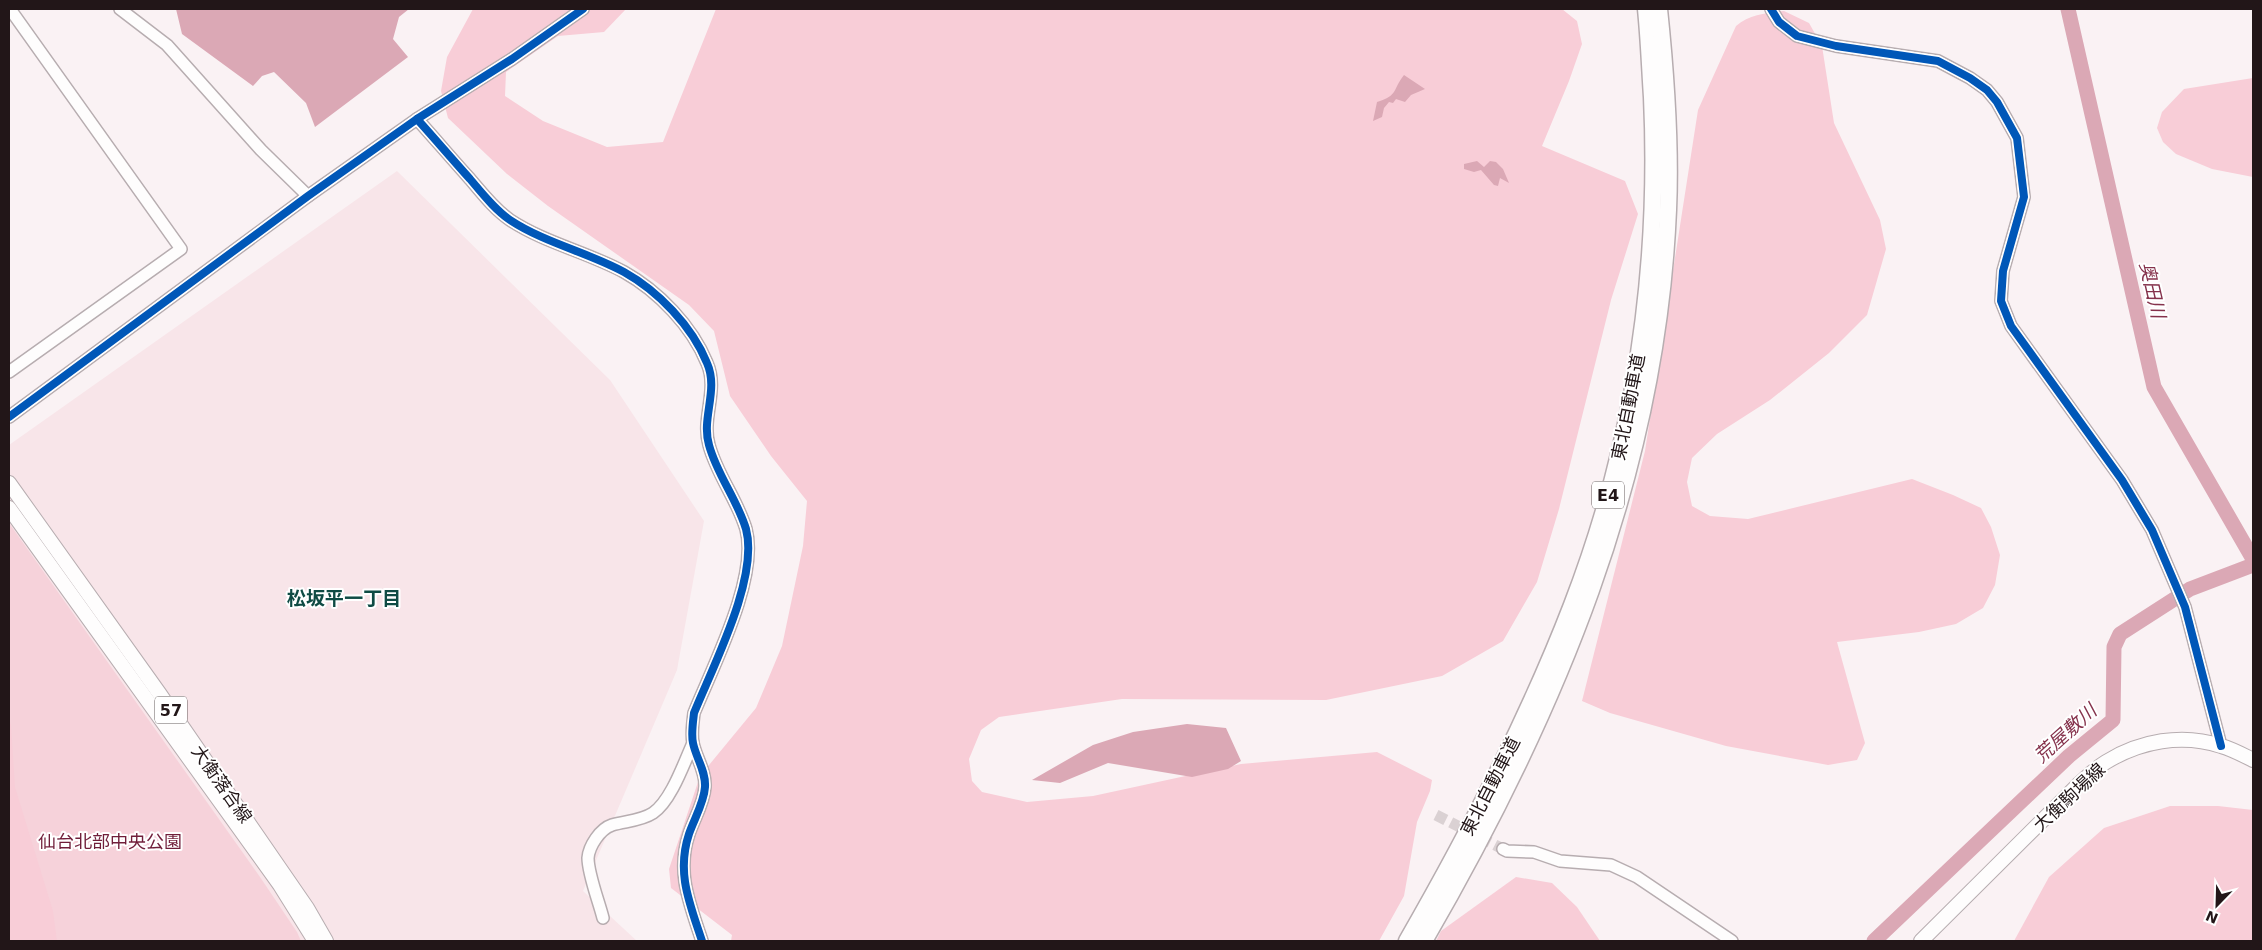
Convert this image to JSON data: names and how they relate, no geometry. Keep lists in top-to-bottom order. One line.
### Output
{"streets":{"highway":["東北自動車道","E4"],"main road":["57","大衡落合線","大衡駒場線"]},"districts":["松坂平一丁目"],"water":["奥田川","荒屋敷川"],"parks":["仙台北部中央公園"],"north":"bottom left"}
